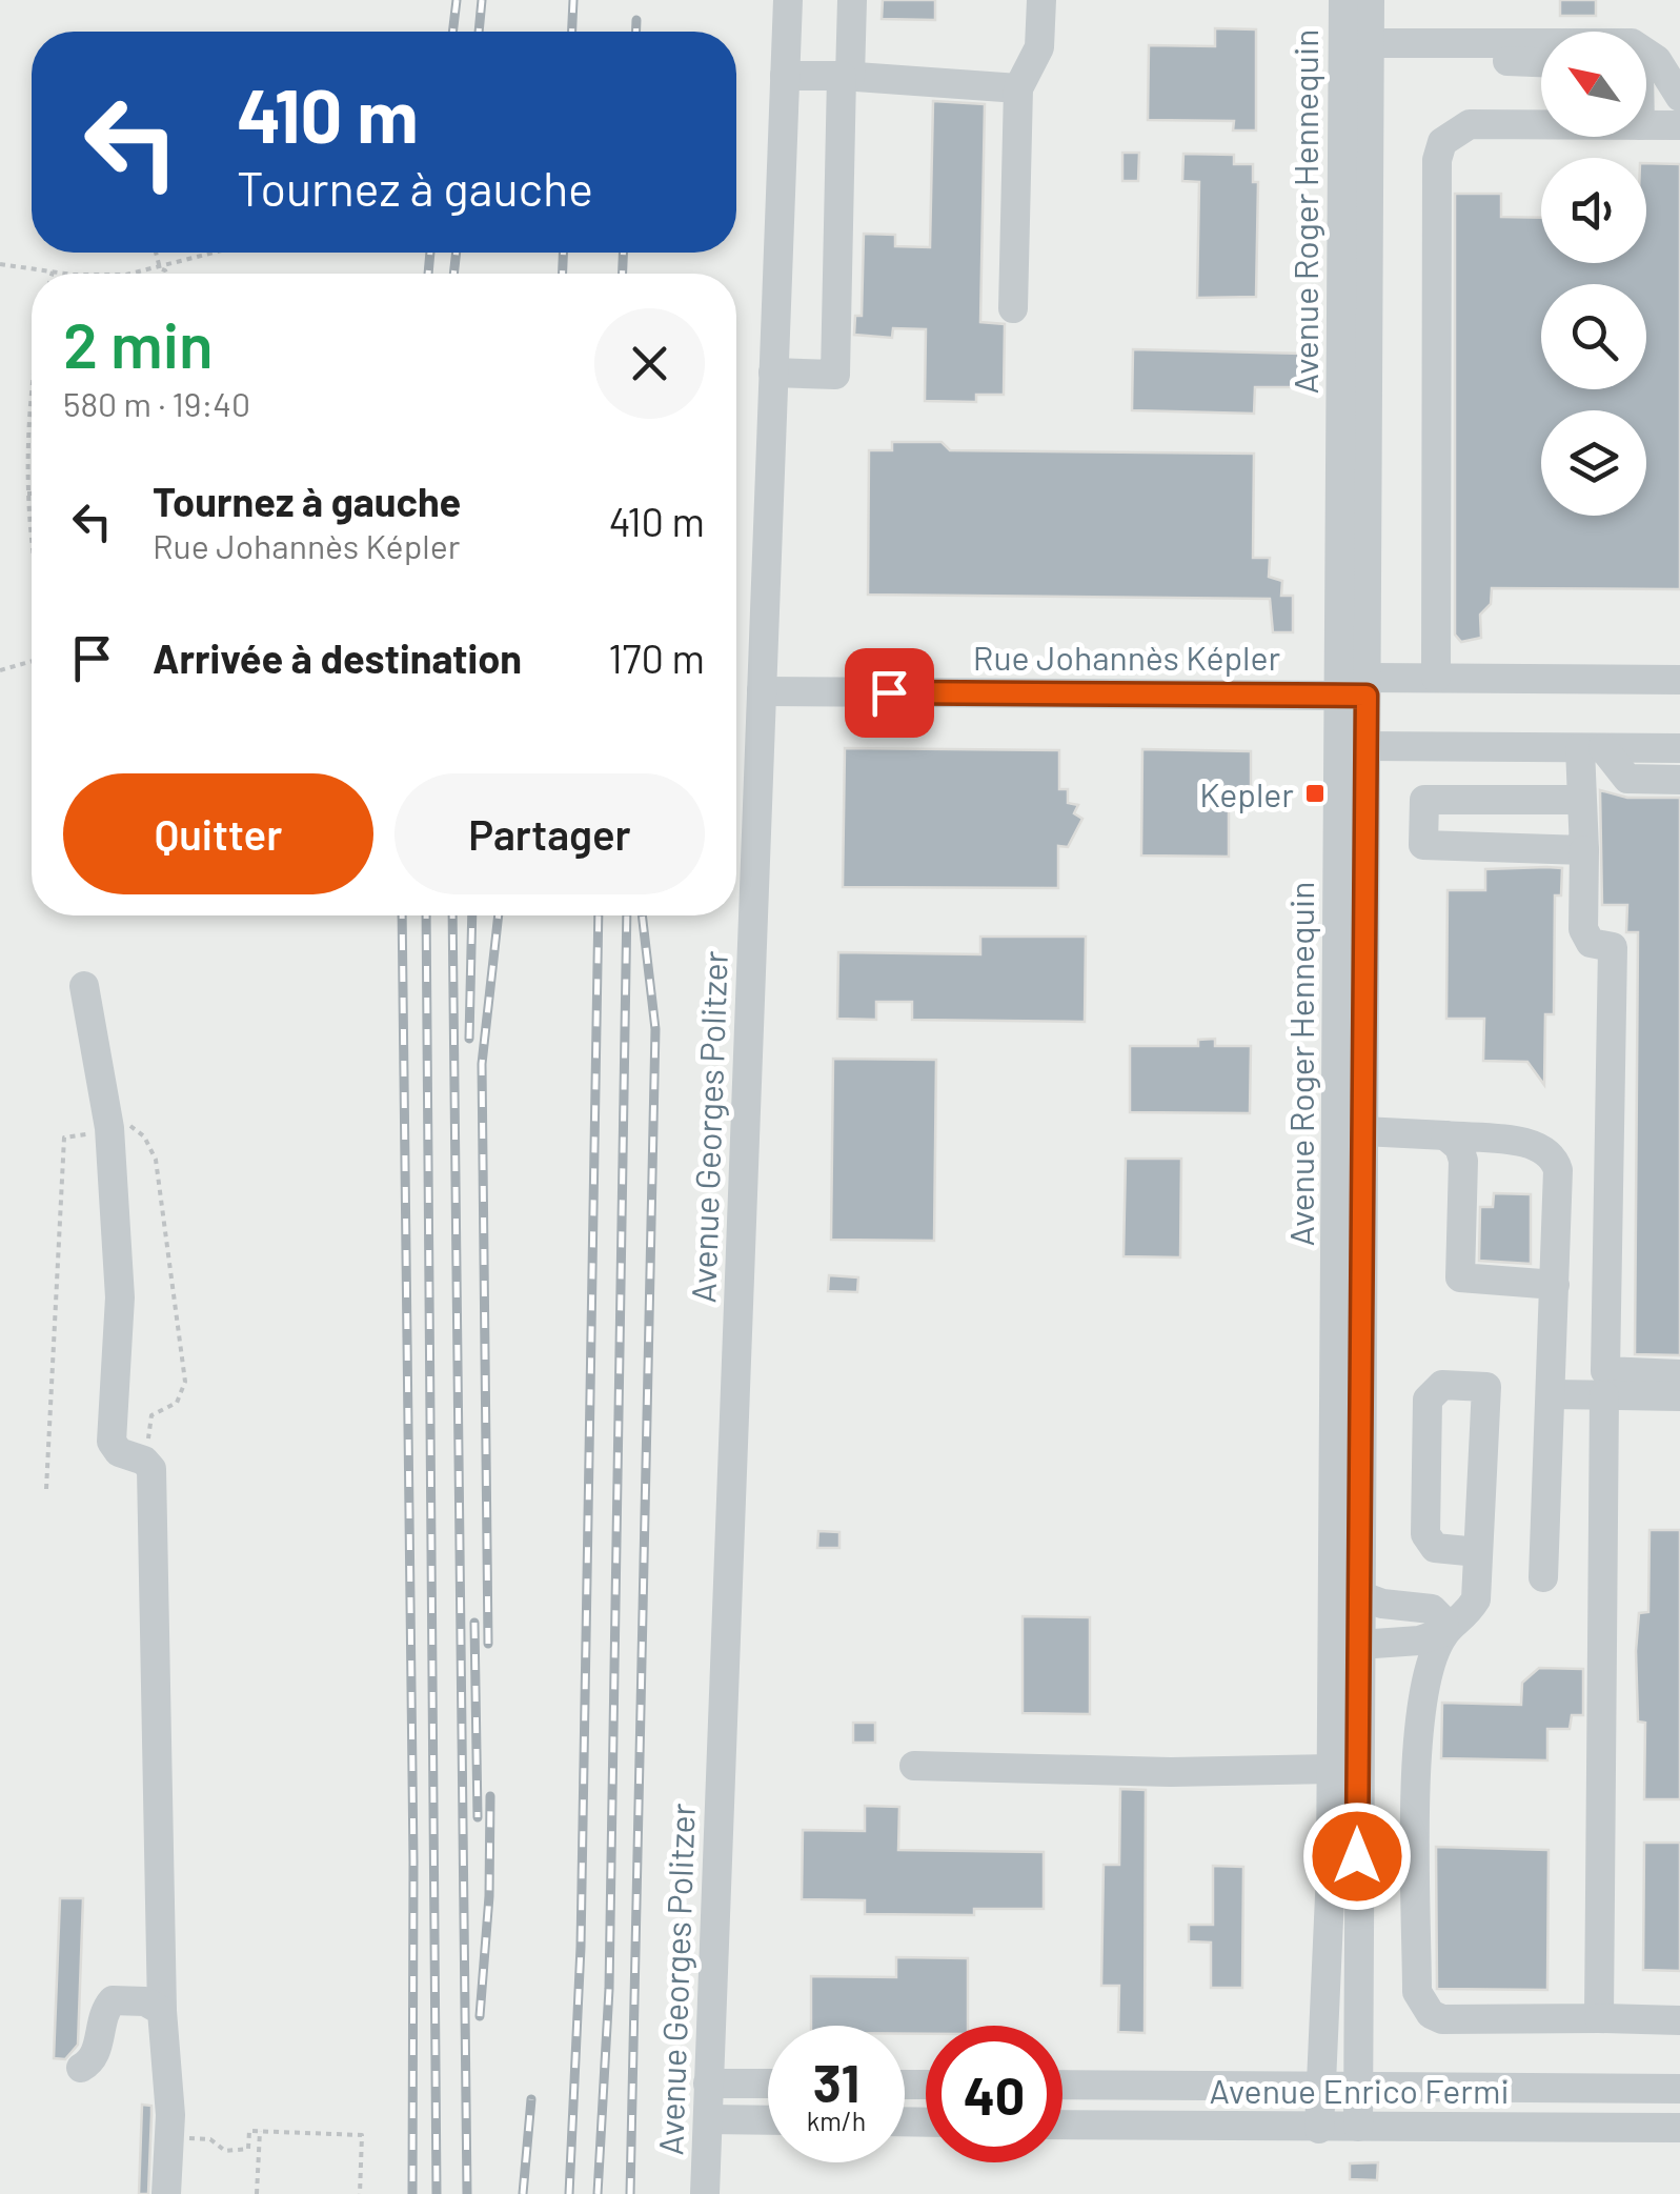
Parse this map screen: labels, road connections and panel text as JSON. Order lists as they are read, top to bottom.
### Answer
{
  "streets": {
    "street": [
      "Avenue Roger Hennequin",
      "Rue Johannès Képler",
      "Avenue Georges Politzer",
      "Avenue Enrico Fermi"
    ]
  },
  "crossings": [
    ["Avenue Roger Hennequin", "Rue Johannès Képler"],
    ["Avenue Roger Hennequin", "Avenue Enrico Fermi"],
    ["Rue Johannès Képler", "Avenue Georges Politzer"]
  ],
  "places": {
    "transit": ["Kepler"]
  },
  "north": "top left",
  "page": {
    "turn": ["410 m", "Tournez à gauche"],
    "heading": ["2 min", "580 m · 19:40"],
    "list": [
      {
        "name": "Tournez à gauche",
        "note": "Rue Johannès Képler",
        "value": "410 m"
      },
      {
        "name": "Arrivée à destination",
        "value": "170 m"
      }
    ],
    "buttons": ["Quitter", "Partager"],
    "speed": "31 km/h",
    "limit": "40"
  }
}
